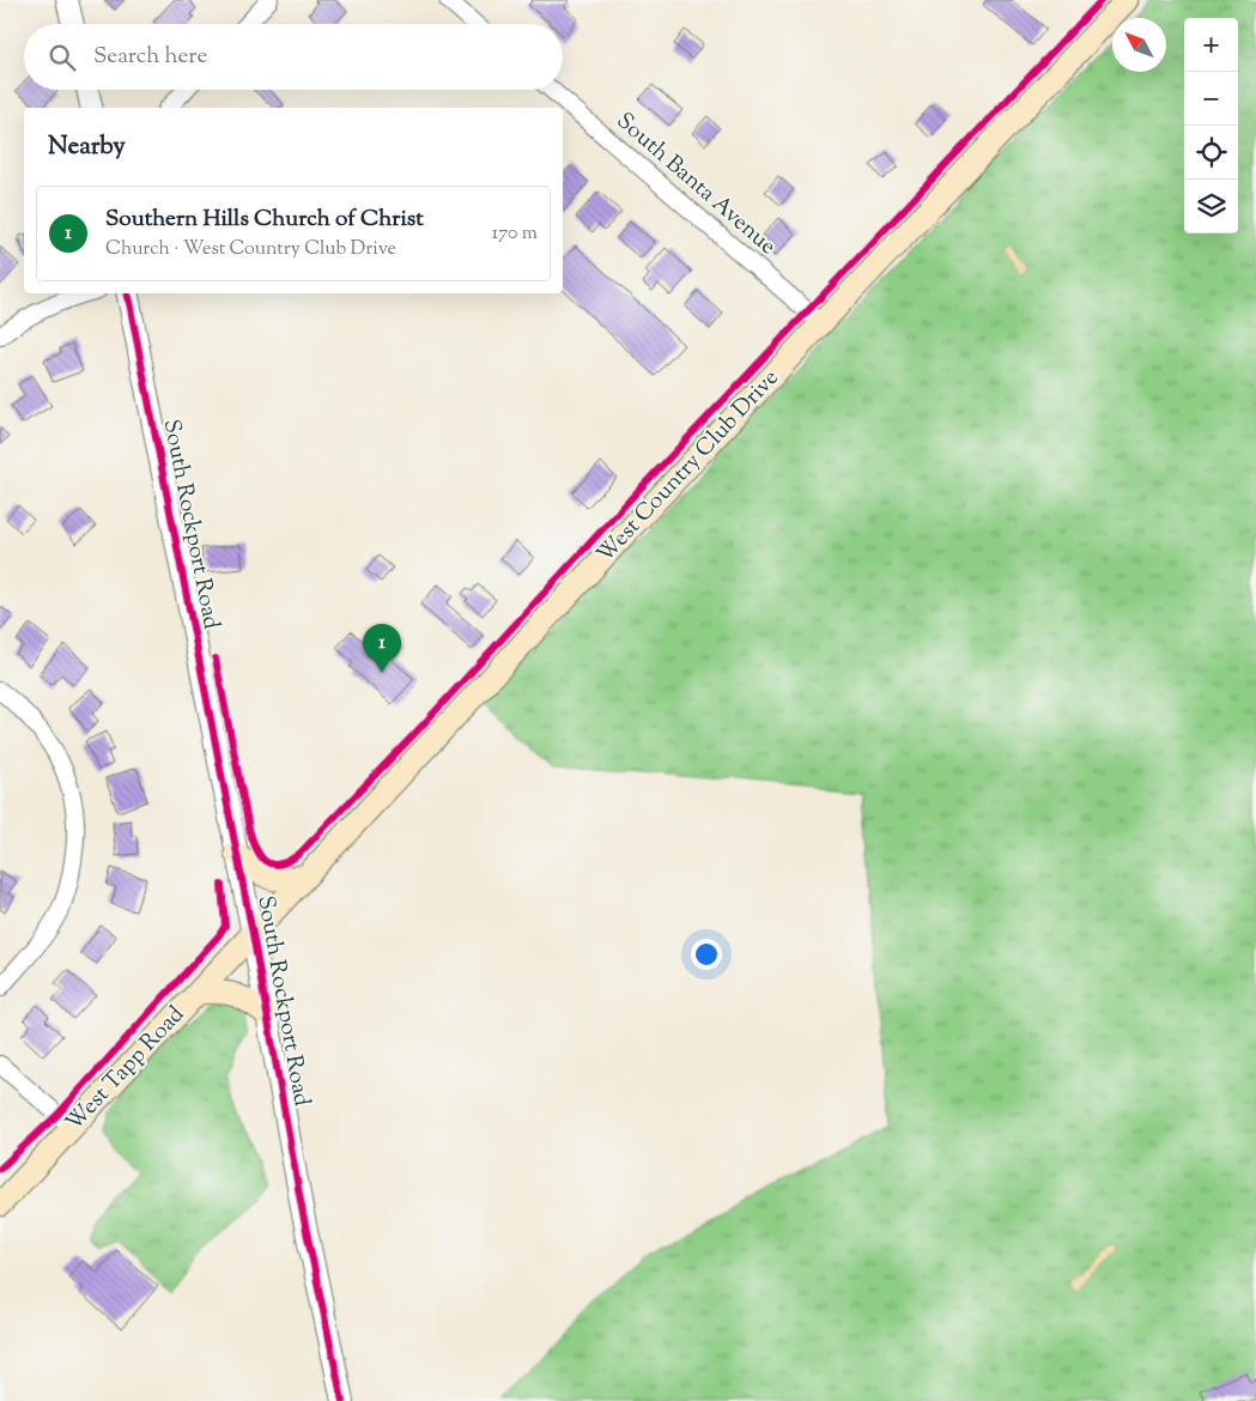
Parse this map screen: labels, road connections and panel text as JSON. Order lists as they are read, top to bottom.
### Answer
{
  "streets": {
    "main road": ["West Country Club Drive", "West Tapp Road"],
    "street": ["South Banta Avenue", "South Rockport Road"]
  },
  "crossings": [
    ["South Banta Avenue", "West Country Club Drive"],
    ["West Country Club Drive", "South Rockport Road"],
    ["West Country Club Drive", "West Tapp Road"],
    ["South Rockport Road", "West Tapp Road"]
  ],
  "north": "top left",
  "page": {
    "map_buttons": ["+", "−"],
    "search": "Search here",
    "heading": "Nearby",
    "list": [
      {
        "mark": "1",
        "name": "Southern Hills Church of Christ",
        "note": "Church · West Country Club Drive",
        "value": "170 m"
      }
    ],
    "pins": "1"
  }
}
